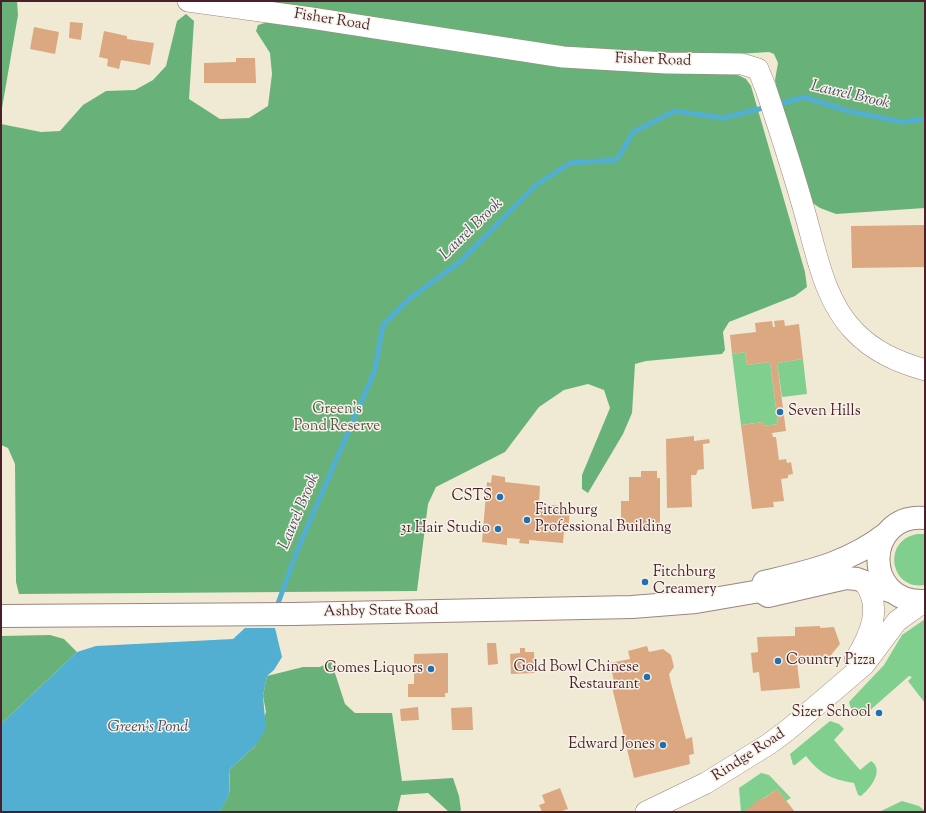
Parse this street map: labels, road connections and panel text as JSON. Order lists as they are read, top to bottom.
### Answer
{
  "streets": {
    "main road": ["Ashby State Road"],
    "street": ["Fisher Road", "Rindge Road"]
  },
  "crossings": [
    ["Ashby State Road", "Rindge Road"]
  ],
  "water": ["Laurel Brook", "Green's Pond"],
  "parks": ["Green's Pond Reserve"],
  "places": [
    "Seven Hills",
    "CSTS",
    "Fitchburg Professional Building",
    "31 Hair Studio",
    "Fitchburg Creamery",
    "Country Pizza",
    "Gomes Liquors",
    "Gold Bowl Chinese Restaurant",
    "Sizer School",
    "Edward Jones"
  ]
}
